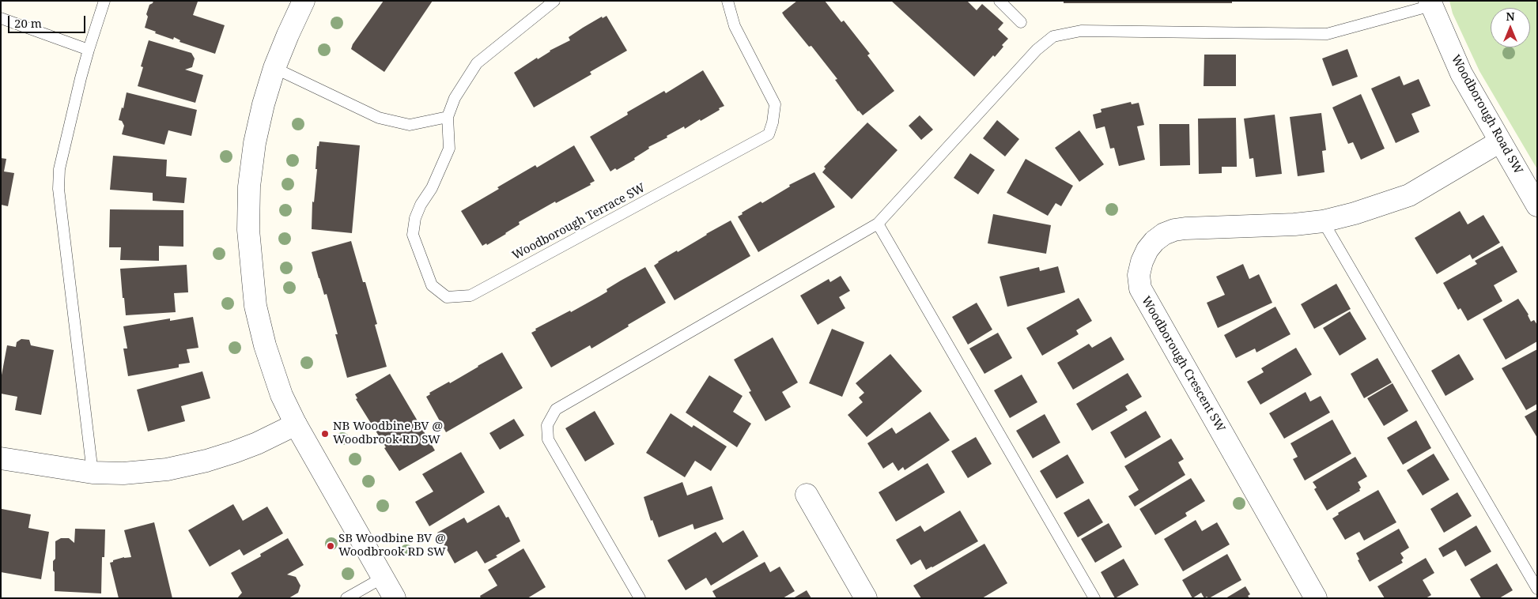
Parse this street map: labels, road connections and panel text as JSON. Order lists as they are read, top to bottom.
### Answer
{
  "streets": {
    "street": ["Woodborough Road SW", "Woodborough Crescent SW"],
    "lane": ["Woodborough Terrace SW"]
  },
  "crossings": [
    ["Woodborough Road SW", "Woodborough Crescent SW"]
  ],
  "places": ["NB Woodbine BV @ Woodbrook RD SW", "SB Woodbine BV @ Woodbrook RD SW"],
  "scale_bar": "20 m",
  "north": "top"
}
